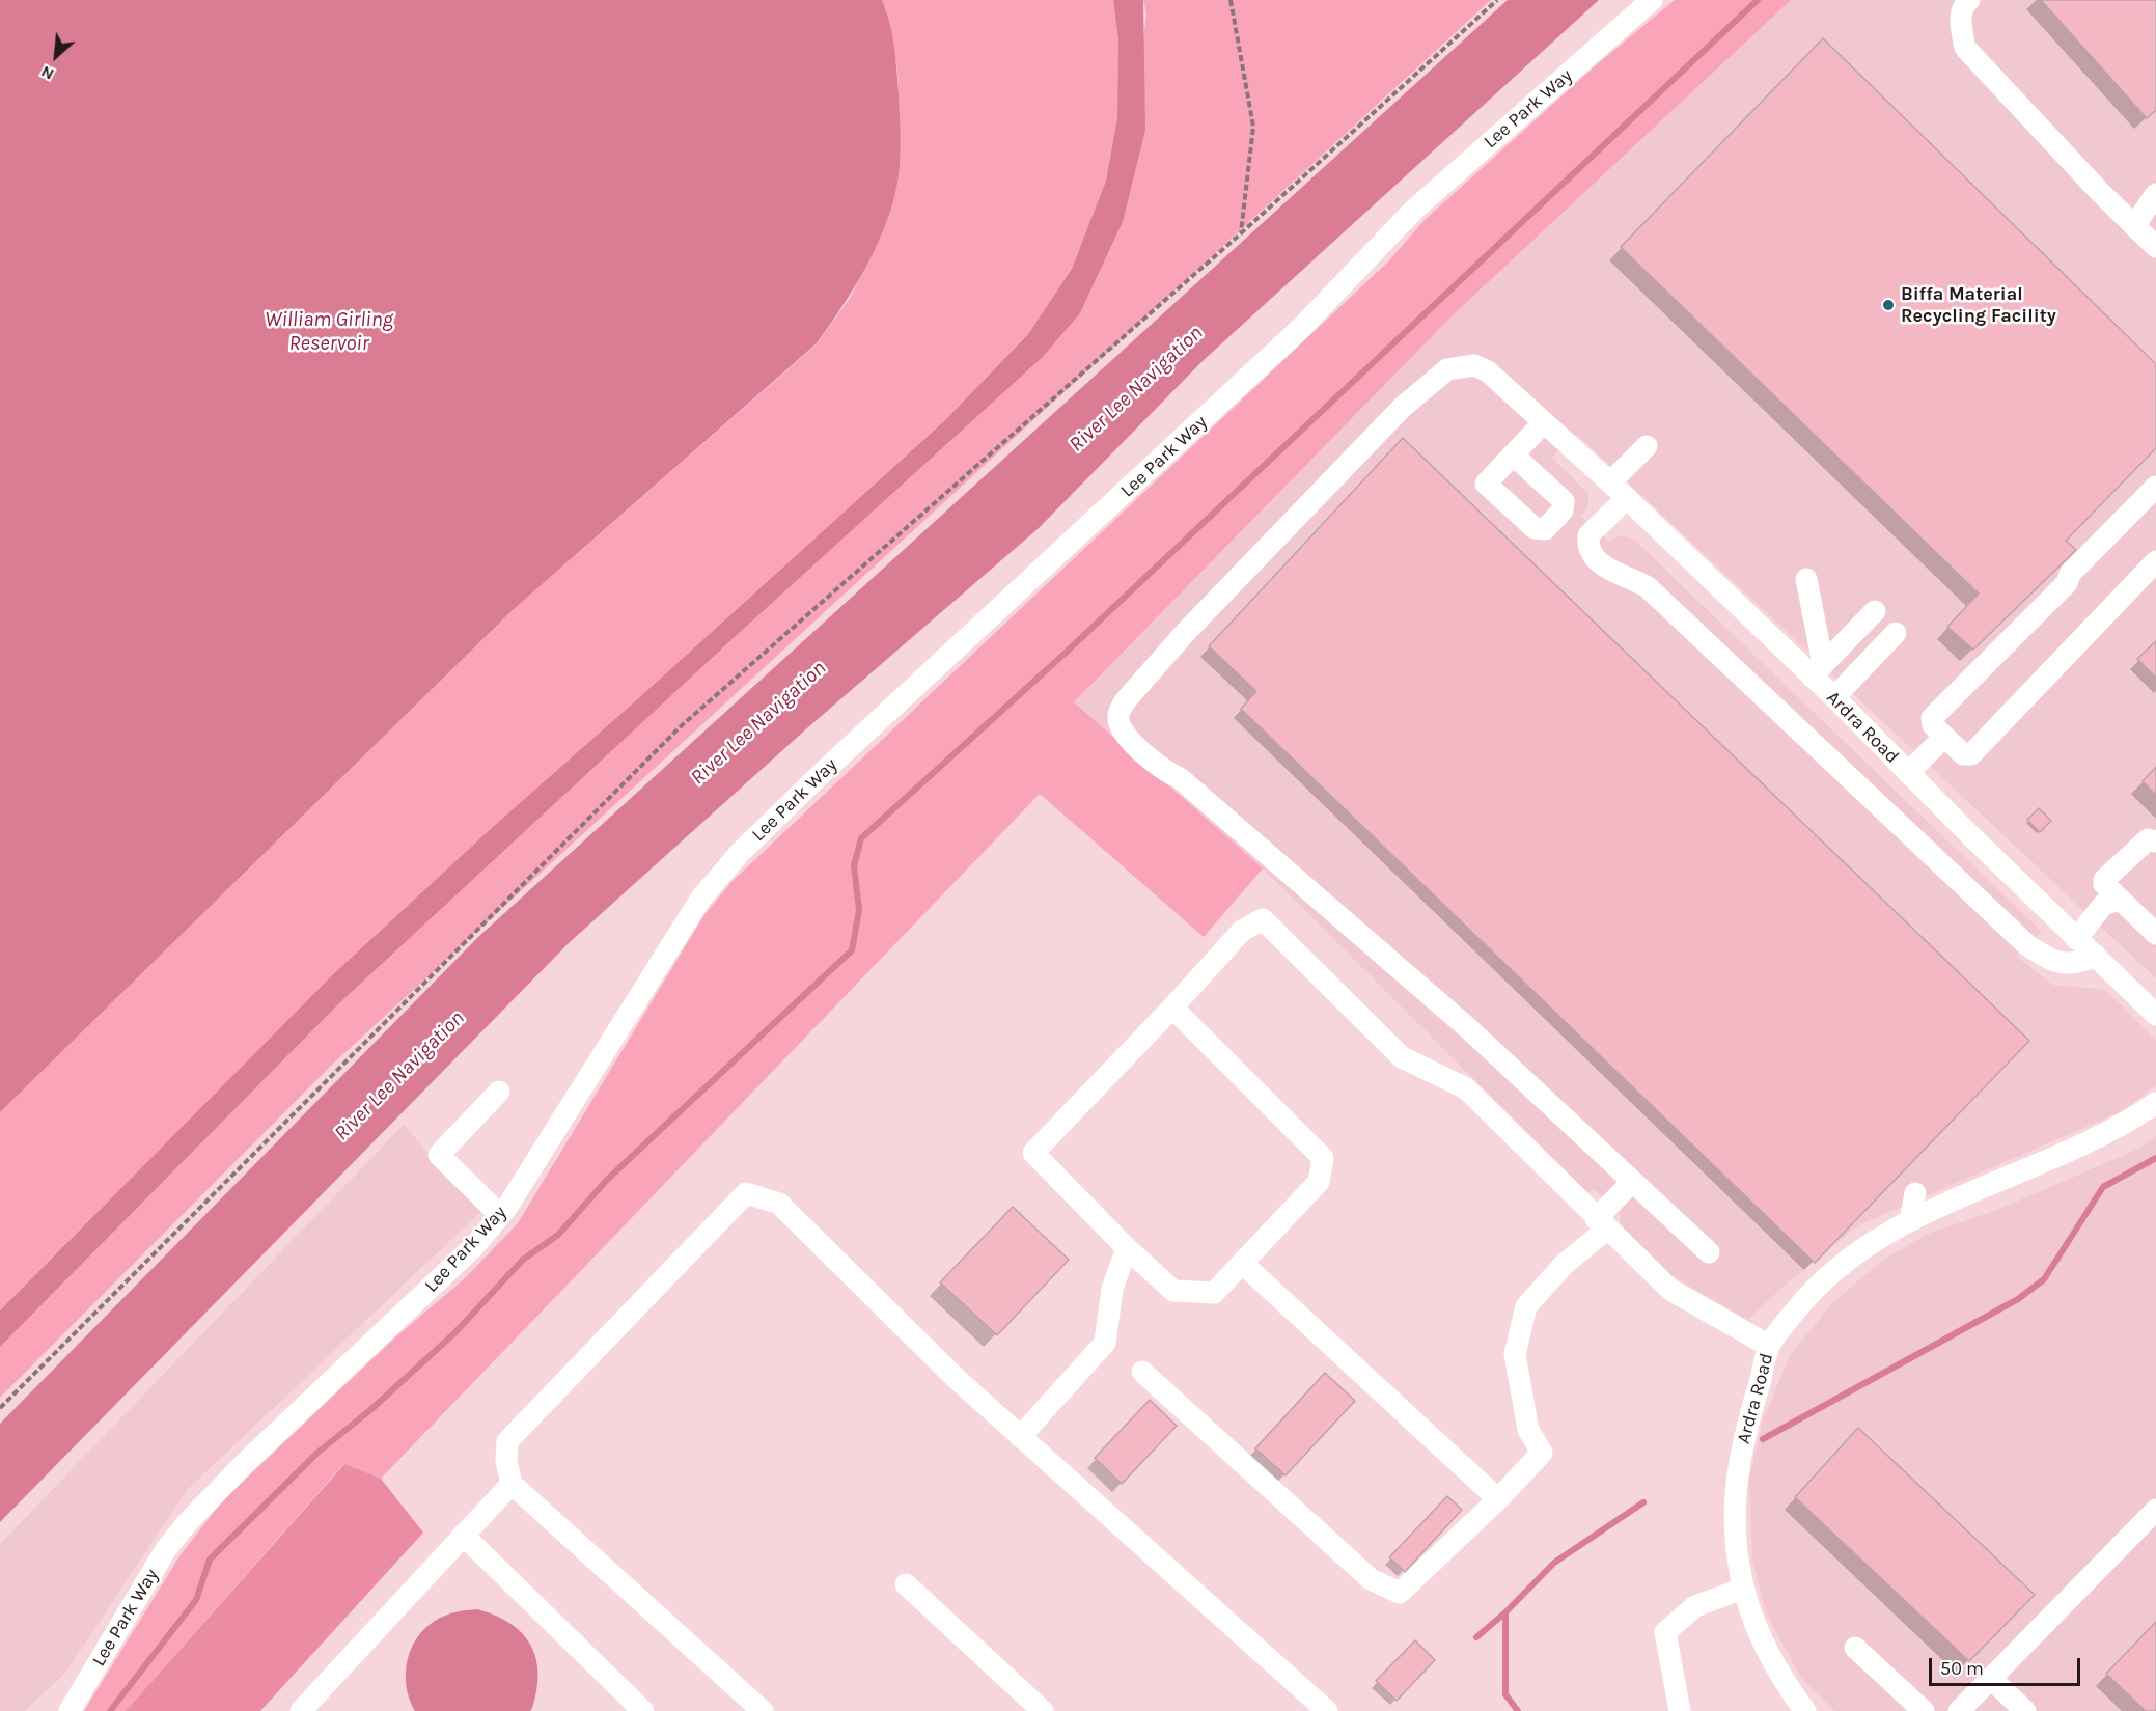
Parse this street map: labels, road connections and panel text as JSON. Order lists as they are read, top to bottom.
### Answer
{
  "streets": {
    "street": ["Lee Park Way", "Ardra Road"]
  },
  "water": ["William Girling Reservoir", "River Lee Navigation"],
  "places": ["Biffa Material Recycling Facility"],
  "scale_bar": "50 m",
  "north": "bottom left"
}
